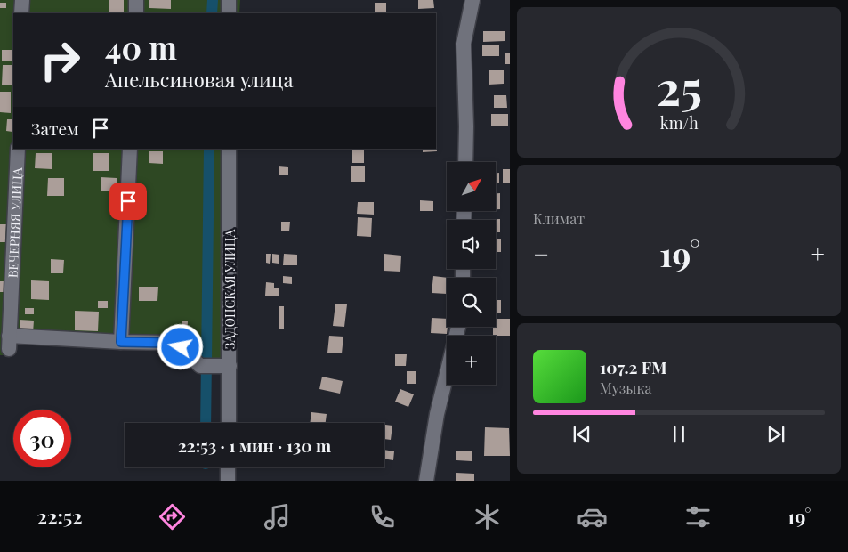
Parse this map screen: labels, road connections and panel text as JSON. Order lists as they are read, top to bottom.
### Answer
{
  "streets": {
    "street": ["ВЕЧЕРНЯЯ УЛИЦА", "ЗАДОНСКАЯ УЛИЦА"]
  },
  "north": "top right",
  "page": {
    "turn": ["40 m", "Апельсиновая улица"],
    "then": "Затем",
    "map_buttons": "+",
    "tile": "Климат",
    "heat": ["−", "19°", "+"],
    "song": ["107.2 FM", "Музыка"],
    "limit": "30",
    "trip": "22:53 · 1 мин · 130 m",
    "tabs": ["22:52", "19°"],
    "gauge": ["25", "km/h"]
  }
}
